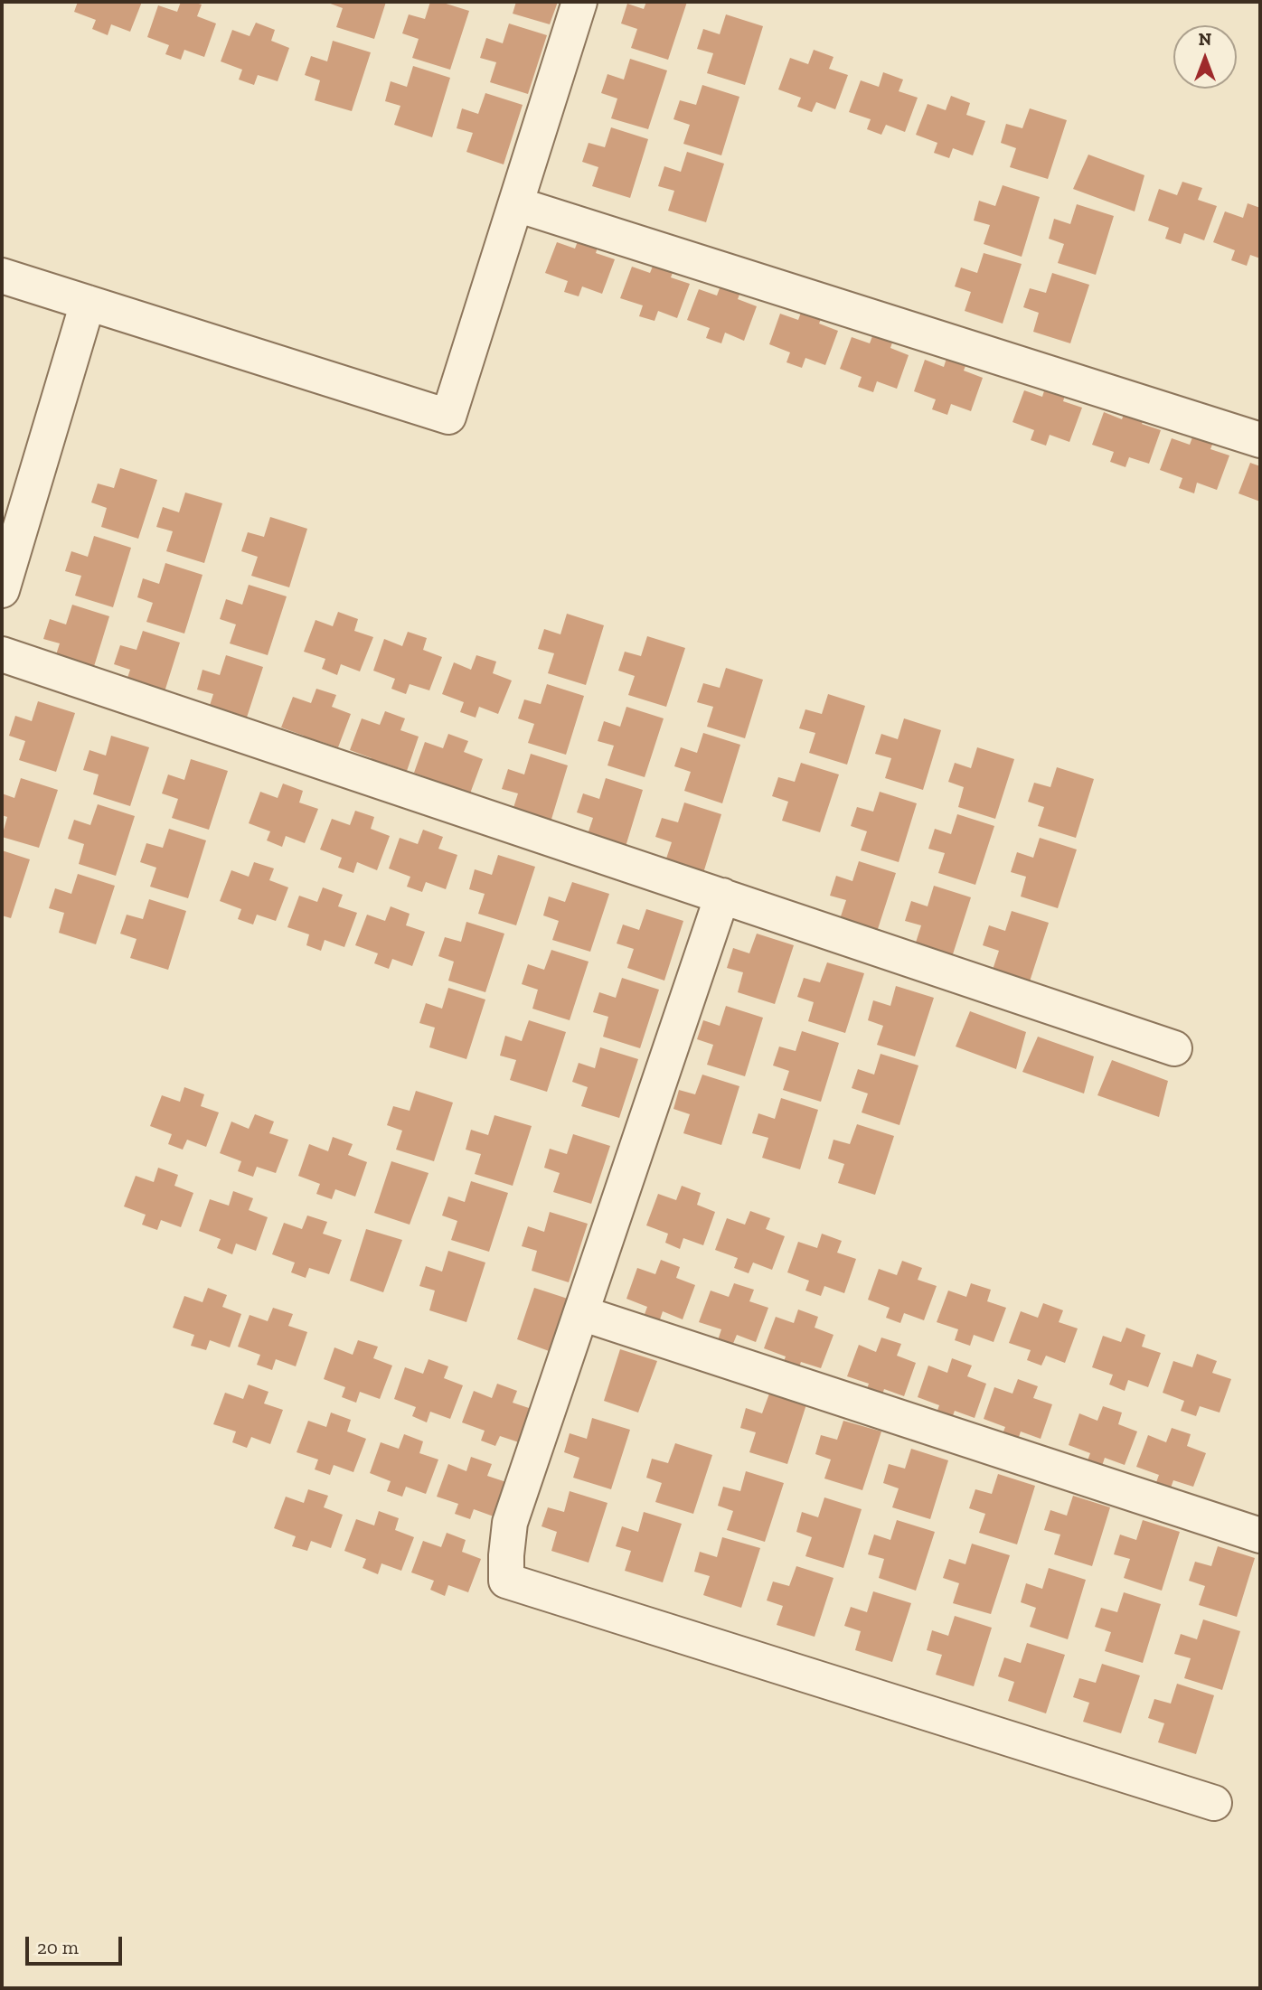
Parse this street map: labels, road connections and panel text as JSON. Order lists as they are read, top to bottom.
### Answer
{
  "scale_bar": "20 m",
  "north": "top"
}
